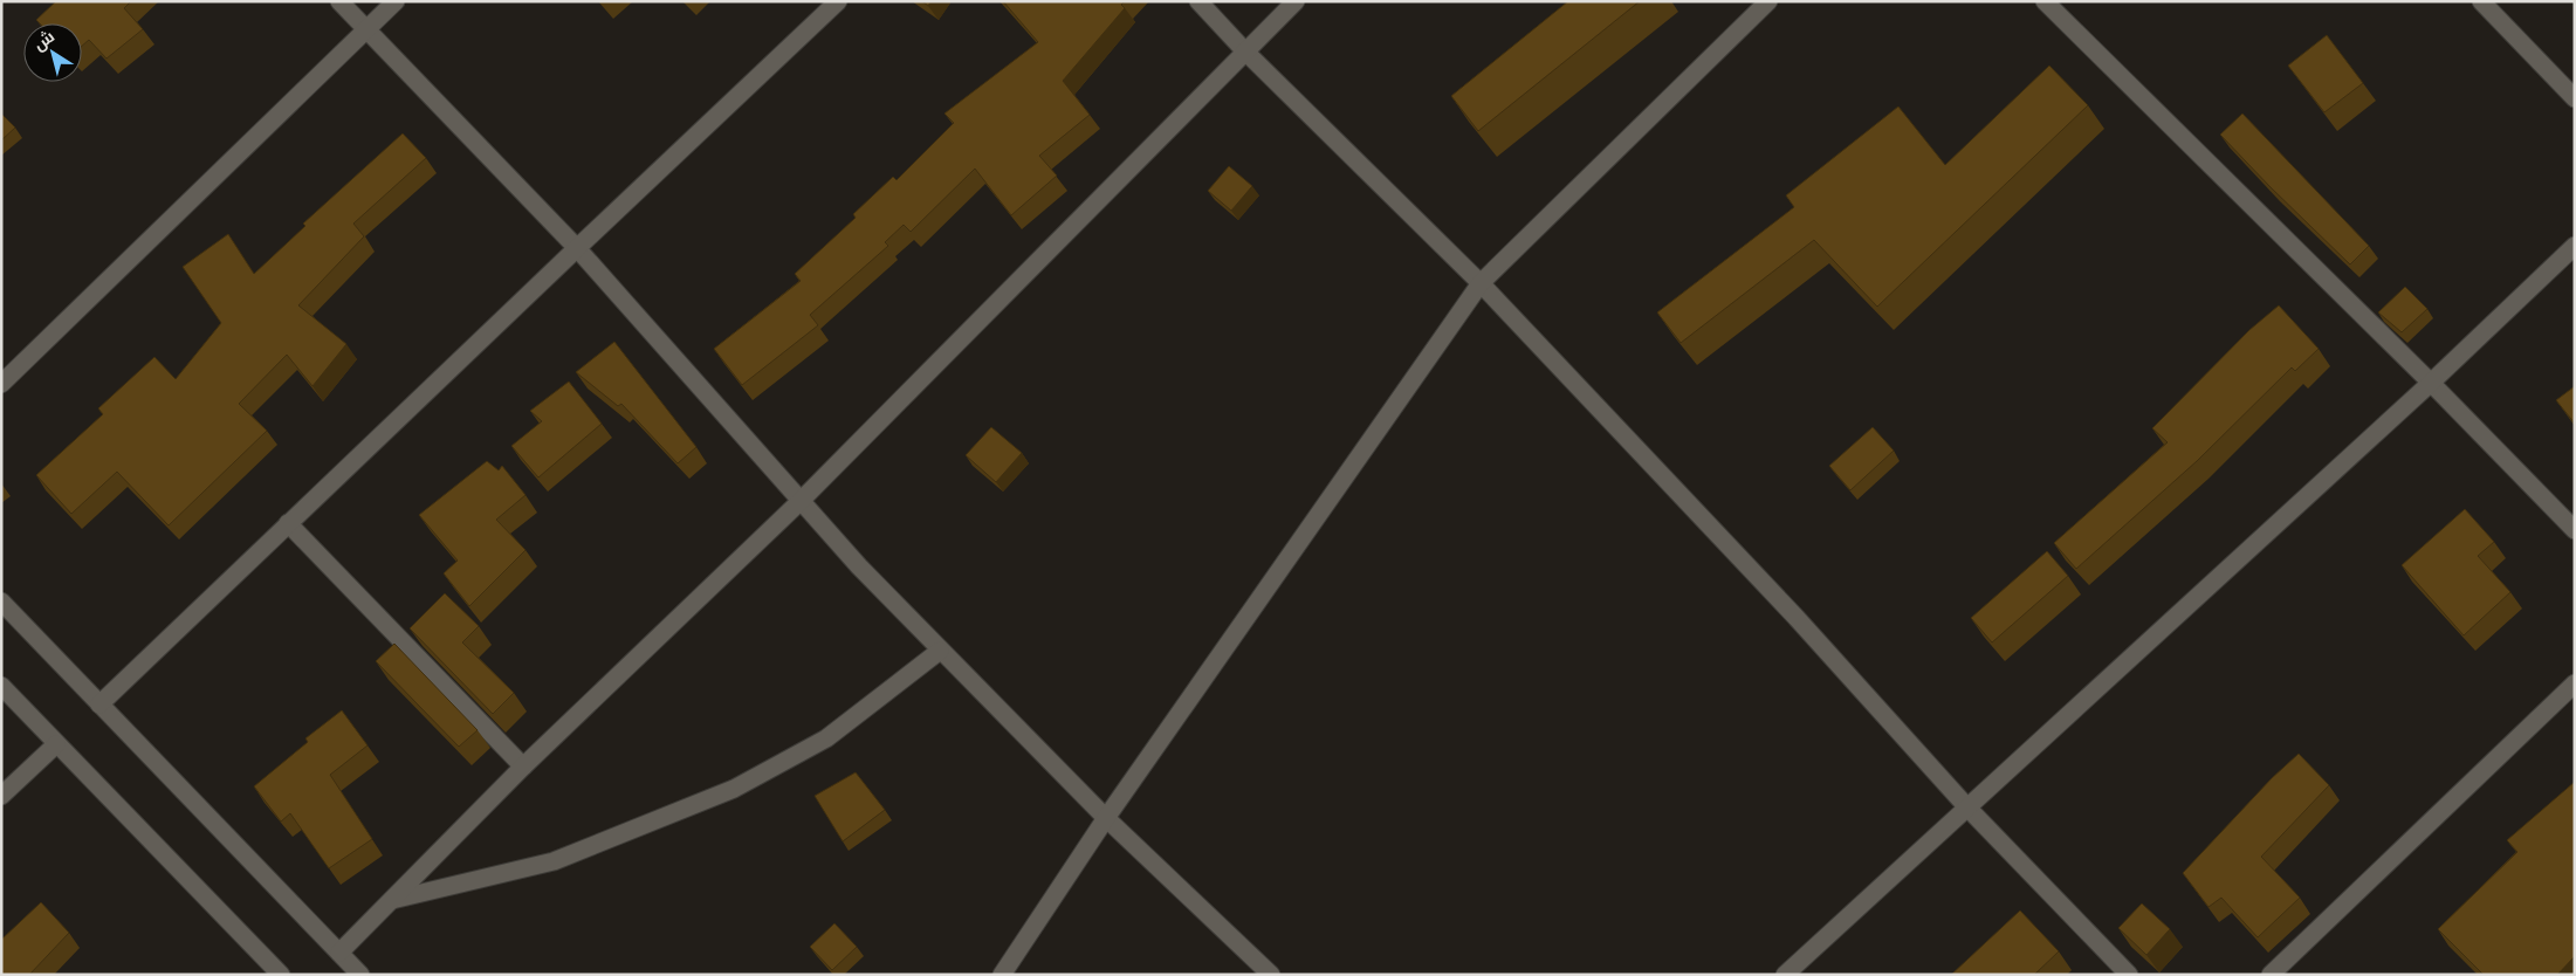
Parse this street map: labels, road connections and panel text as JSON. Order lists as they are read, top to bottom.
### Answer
{
  "north": "top left"
}
